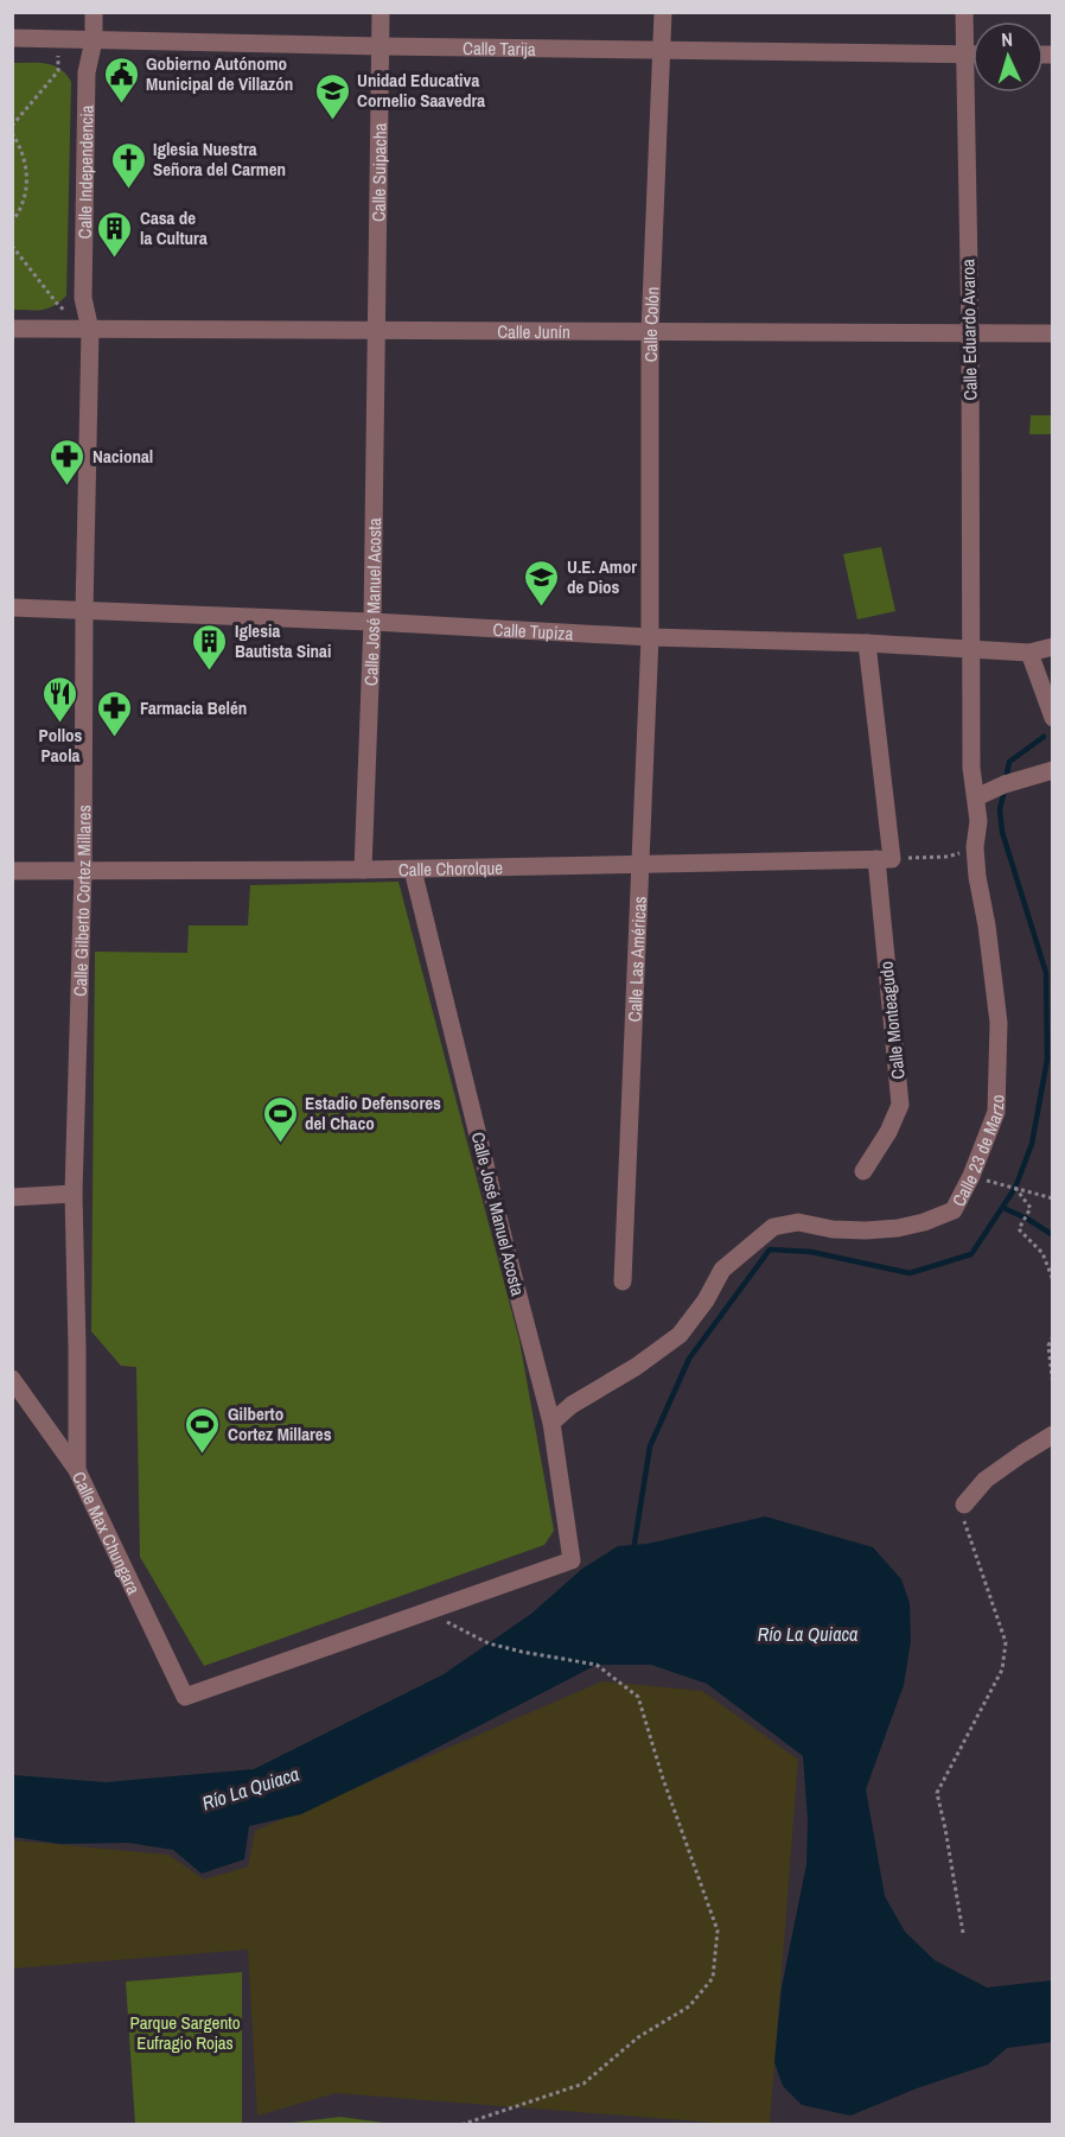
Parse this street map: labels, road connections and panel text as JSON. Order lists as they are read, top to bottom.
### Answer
{
  "streets": {
    "street": [
      "Calle Tarija",
      "Calle Independencia",
      "Calle Suipacha",
      "Calle Colón",
      "Calle Eduardo Avaroa",
      "Calle Junín",
      "Calle José Manuel Acosta",
      "Calle Tupiza",
      "Calle Chorolque",
      "Calle Gilberto Cortez Millares",
      "Calle Las Américas",
      "Calle Monteagudo",
      "Calle 23 de Marzo",
      "Calle Max Chungara"
    ]
  },
  "crossings": [
    ["Calle Tarija", "Calle Independencia"],
    ["Calle Tarija", "Calle Suipacha"],
    ["Calle Tarija", "Calle Colón"],
    ["Calle Tarija", "Calle Eduardo Avaroa"],
    ["Calle Independencia", "Calle Junín"],
    ["Calle Independencia", "Calle Gilberto Cortez Millares"],
    ["Calle Suipacha", "Calle Junín"],
    ["Calle Suipacha", "Calle José Manuel Acosta"],
    ["Calle Colón", "Calle Junín"],
    ["Calle Colón", "Calle Tupiza"],
    ["Calle Colón", "Calle Las Américas"],
    ["Calle Eduardo Avaroa", "Calle Junín"],
    ["Calle Eduardo Avaroa", "Calle Tupiza"],
    ["Calle Eduardo Avaroa", "Calle 23 de Marzo"],
    ["Calle Junín", "Calle José Manuel Acosta"],
    ["Calle Junín", "Calle Gilberto Cortez Millares"],
    ["Calle José Manuel Acosta", "Calle Tupiza"],
    ["Calle José Manuel Acosta", "Calle Chorolque"],
    ["Calle José Manuel Acosta", "Calle 23 de Marzo"],
    ["Calle José Manuel Acosta", "Calle Max Chungara"],
    ["Calle Tupiza", "Calle Gilberto Cortez Millares"],
    ["Calle Tupiza", "Calle Las Américas"],
    ["Calle Tupiza", "Calle Monteagudo"],
    ["Calle Tupiza", "Calle 23 de Marzo"],
    ["Calle Chorolque", "Calle Gilberto Cortez Millares"],
    ["Calle Chorolque", "Calle Las Américas"],
    ["Calle Chorolque", "Calle Monteagudo"],
    ["Calle Gilberto Cortez Millares", "Calle Max Chungara"]
  ],
  "water": ["Río La Quiaca"],
  "parks": ["Parque Sargento Eufragio Rojas"],
  "places": {
    "public building": ["Gobierno Autónomo Municipal de Villazón"],
    "school or university": ["Unidad Educativa Cornelio Saavedra", "U.E. Amor de Dios"],
    "church": ["Iglesia Nuestra Señora del Carmen"],
    "building": ["Casa de la Cultura", "Iglesia Bautista Sinai"],
    "pharmacy": ["Nacional", "Farmacia Belén"],
    "restaurant": ["Pollos Paola"],
    "sports": ["Estadio Defensores del Chaco", "Gilberto Cortez Millares"]
  },
  "north": "top"
}
